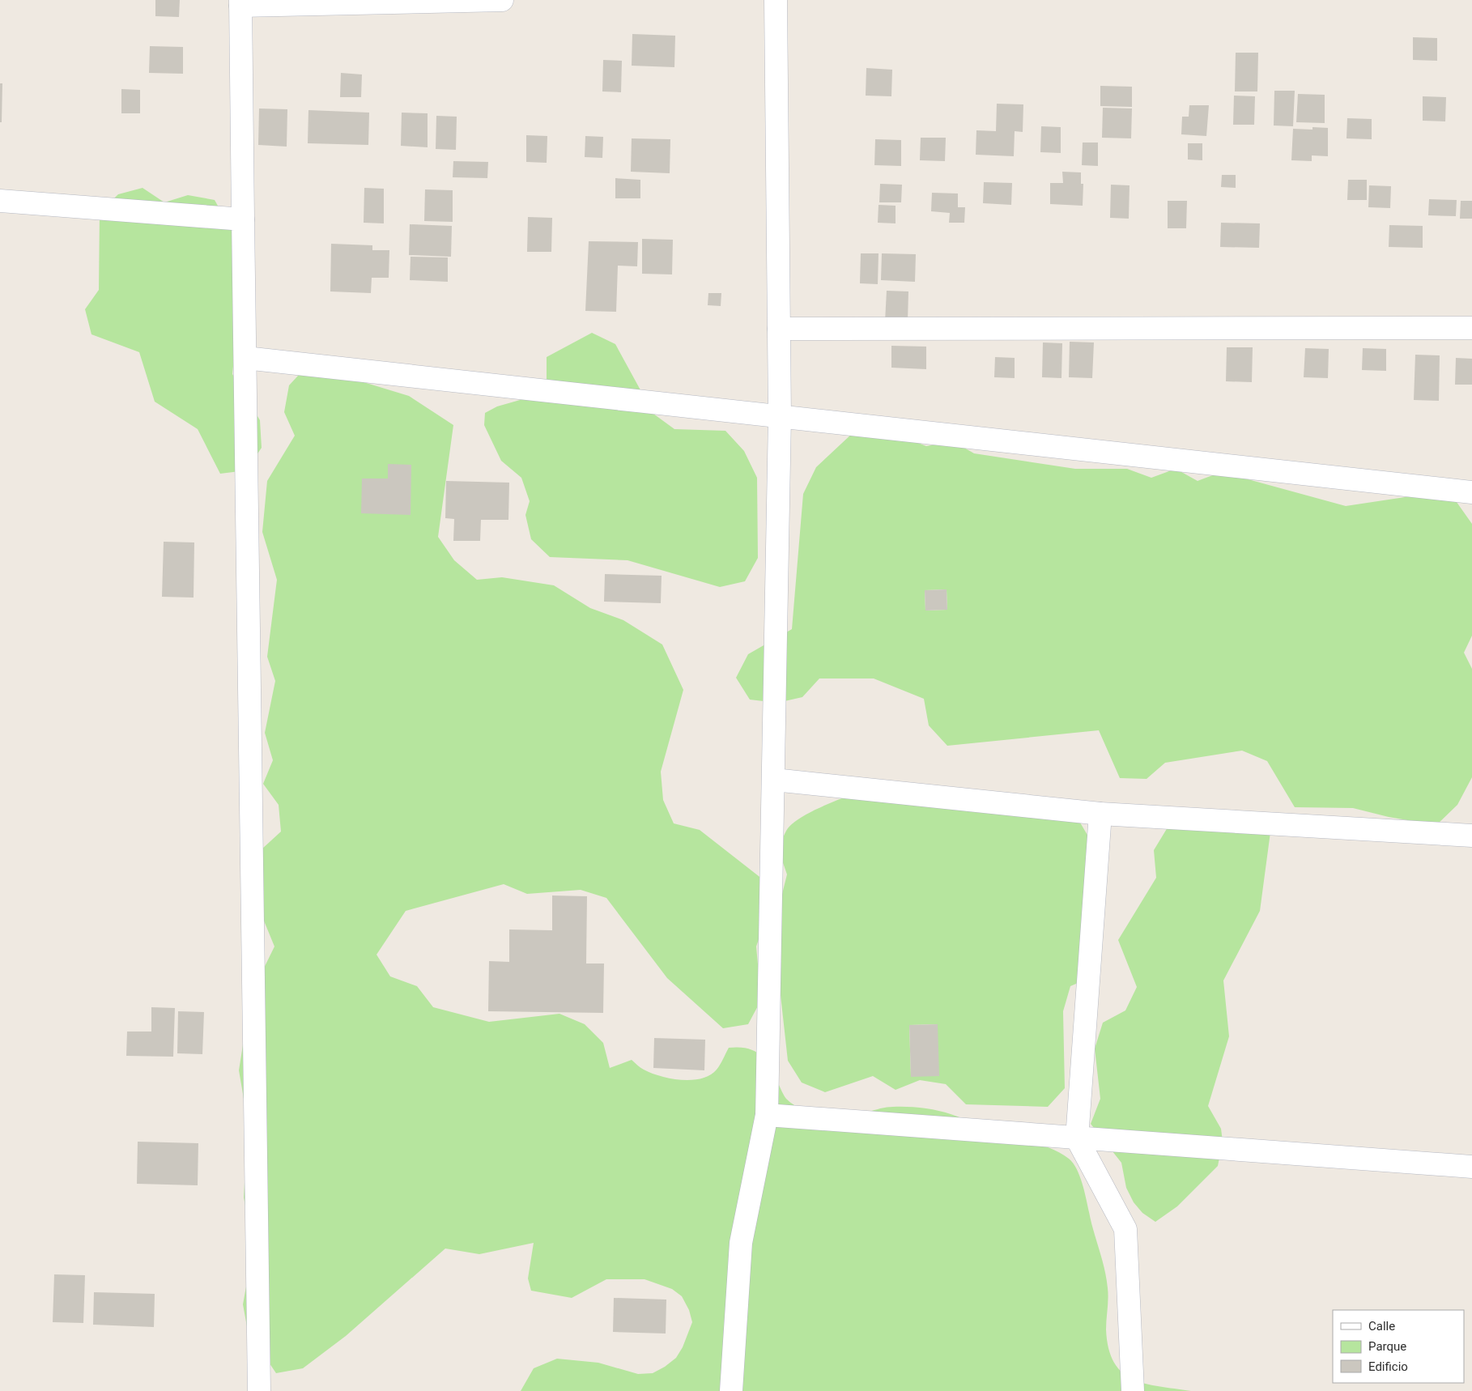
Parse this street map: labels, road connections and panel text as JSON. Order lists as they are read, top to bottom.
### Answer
{
  "legend": ["Calle", "Parque", "Edificio"]
}
